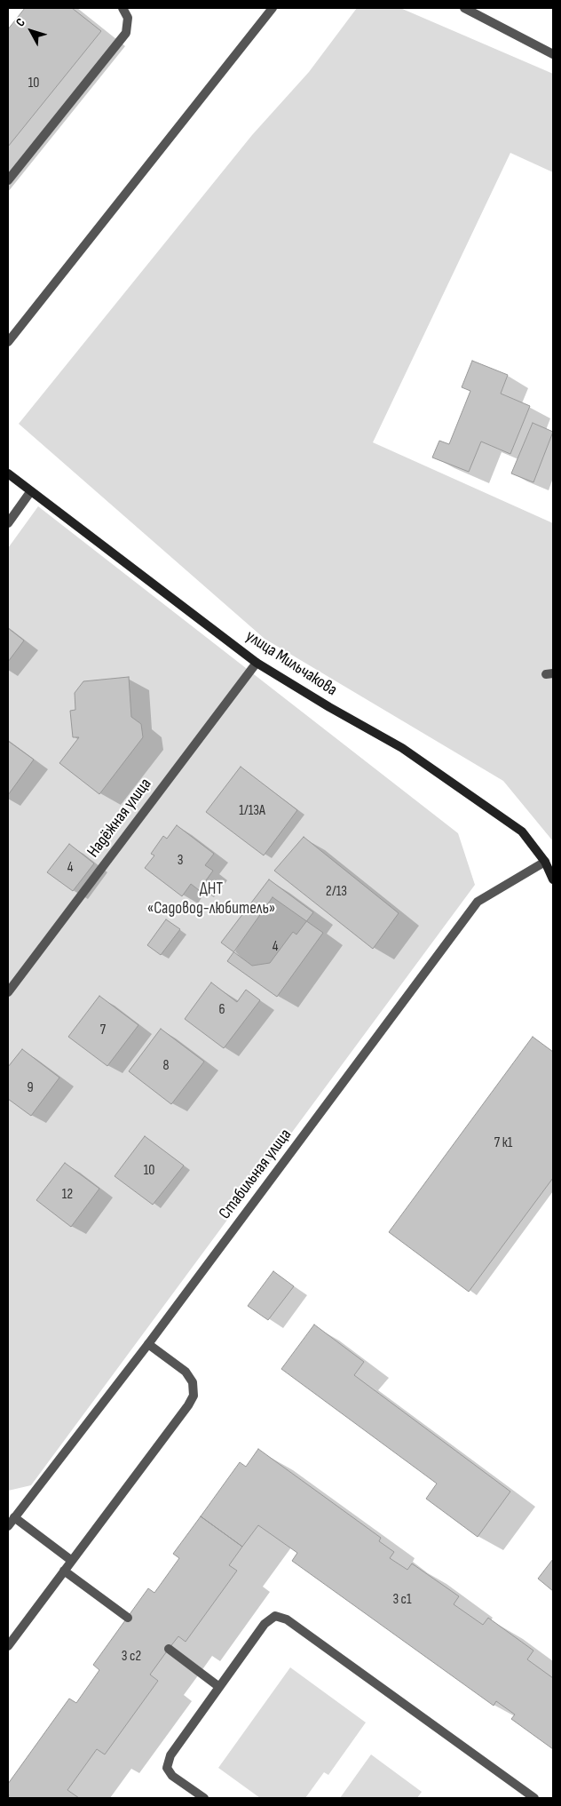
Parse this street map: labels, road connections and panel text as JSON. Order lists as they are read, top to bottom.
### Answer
{
  "streets": {
    "street": ["улица Мильчакова", "Надёжная улица", "Стабильная улица"]
  },
  "crossings": [
    ["улица Мильчакова", "Надёжная улица"],
    ["улица Мильчакова", "Стабильная улица"]
  ],
  "parks": ["ДНТ «Садовод-любитель»"],
  "house_numbers": [
    "10",
    "1/13А",
    "3",
    "4",
    "2/13",
    "4",
    "6",
    "7",
    "8",
    "9",
    "7 к1",
    "10",
    "12",
    "3 с1",
    "3 с2"
  ],
  "north": "top left"
}
